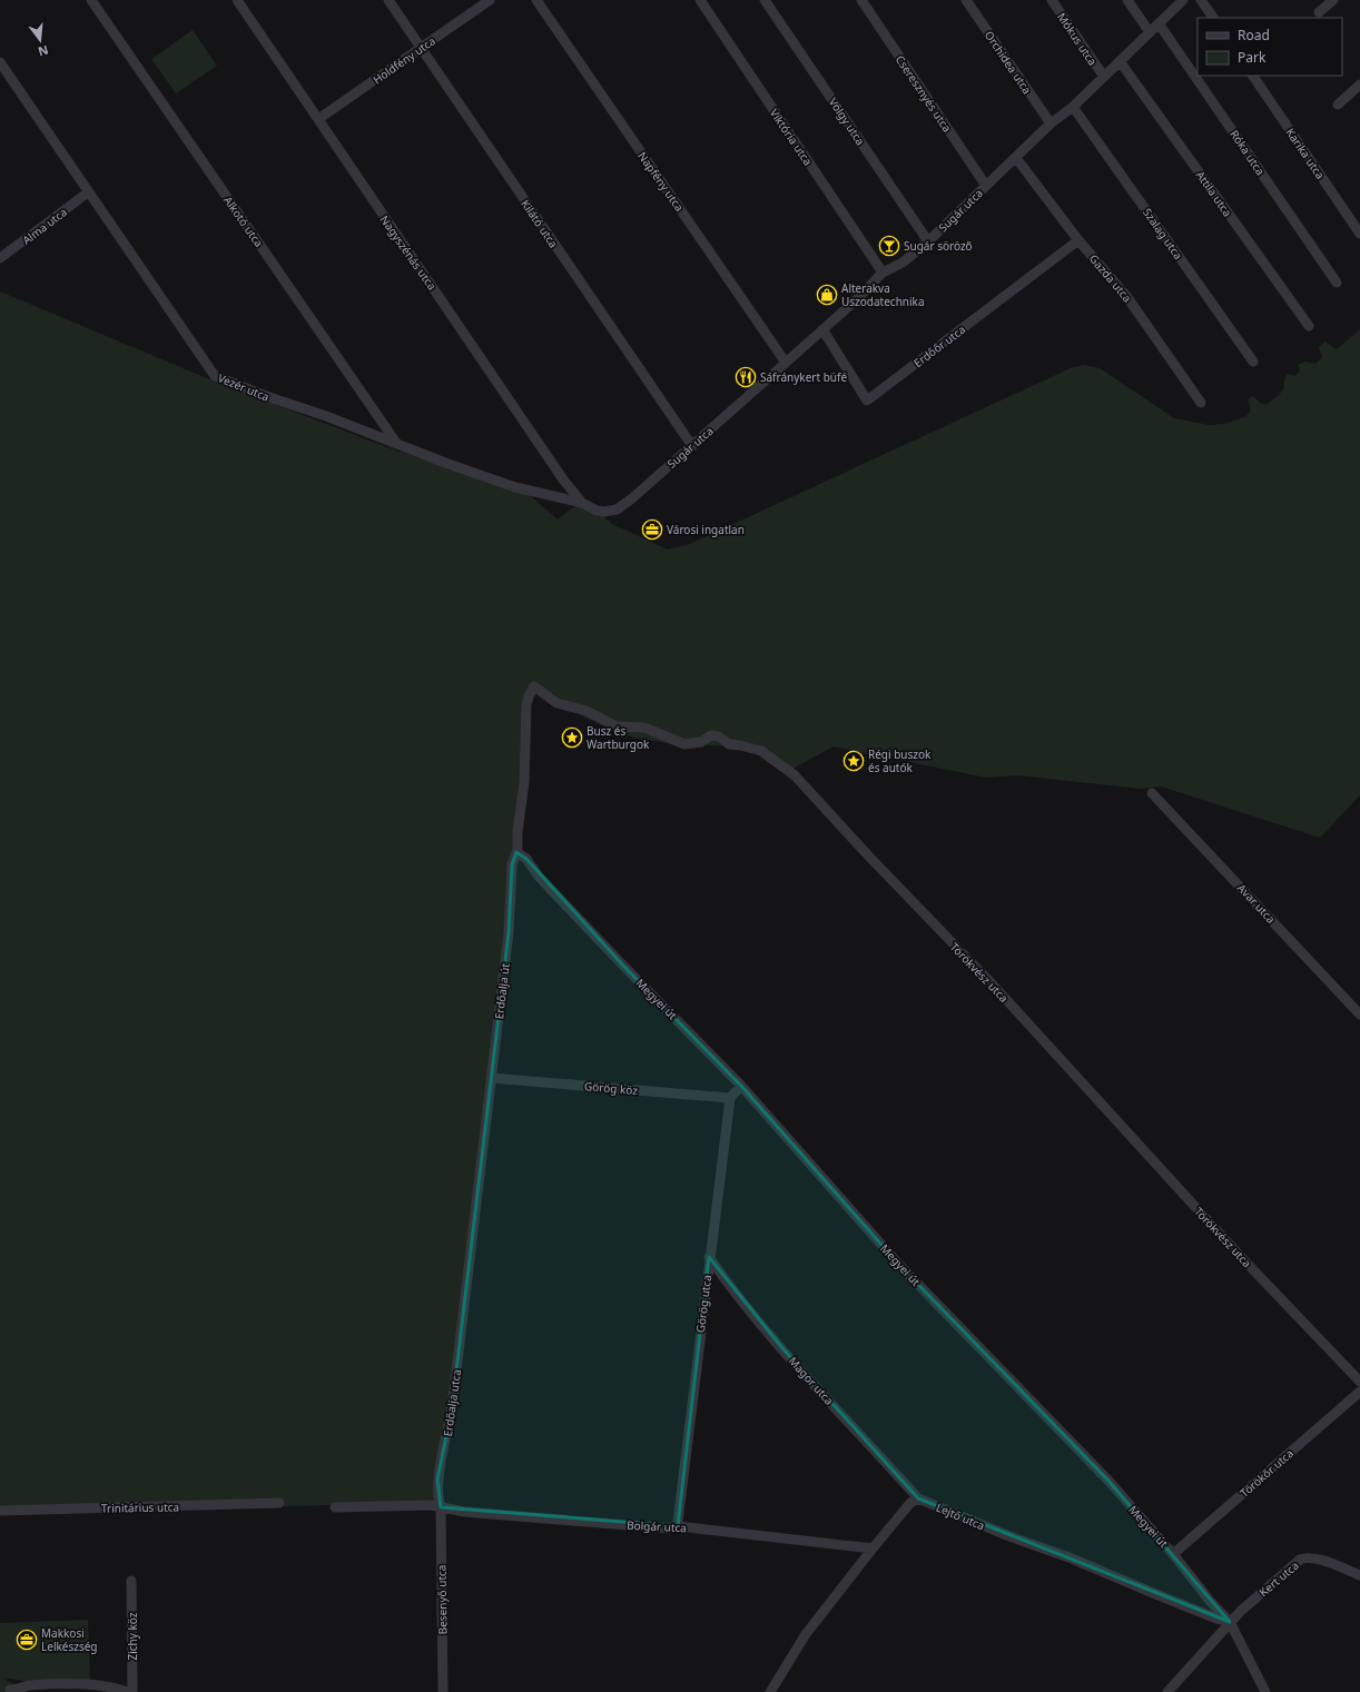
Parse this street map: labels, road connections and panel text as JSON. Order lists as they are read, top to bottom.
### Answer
{
  "streets": {
    "street": [
      "Mókus utca",
      "Holdfény utca",
      "Orchidea utca",
      "Cseresznyés utca",
      "Völgy utca",
      "Viktória utca",
      "Róka utca",
      "Karika utca",
      "Napfény utca",
      "Attila utca",
      "Sugár utca",
      "Alkotó utca",
      "Kilátó utca",
      "Alma utca",
      "Szalag utca",
      "Nagyszénás utca",
      "Gazda utca",
      "Erdőőr utca",
      "Vezér utca",
      "Avar utca",
      "Törökvész utca",
      "Erdőalja út",
      "Megyei út",
      "Görög köz",
      "Görög utca",
      "Magor utca",
      "Erdőalja utca",
      "Törökőr utca",
      "Trinitárius utca",
      "Lejtő utca",
      "Bolgár utca",
      "Kert utca",
      "Besenyő utca",
      "Zichy köz"
    ]
  },
  "crossings": [
    ["Mókus utca", "Sugár utca"],
    ["Holdfény utca", "Kilátó utca"],
    ["Holdfény utca", "Nagyszénás utca"],
    ["Orchidea utca", "Sugár utca"],
    ["Cseresznyés utca", "Sugár utca"],
    ["Völgy utca", "Sugár utca"],
    ["Viktória utca", "Sugár utca"],
    ["Róka utca", "Sugár utca"],
    ["Napfény utca", "Sugár utca"],
    ["Attila utca", "Sugár utca"],
    ["Sugár utca", "Kilátó utca"],
    ["Sugár utca", "Szalag utca"],
    ["Sugár utca", "Nagyszénás utca"],
    ["Sugár utca", "Gazda utca"],
    ["Sugár utca", "Erdőőr utca"],
    ["Sugár utca", "Vezér utca"],
    ["Alkotó utca", "Vezér utca"],
    ["Alma utca", "Vezér utca"],
    ["Nagyszénás utca", "Vezér utca"],
    ["Gazda utca", "Erdőőr utca"],
    ["Törökvész utca", "Erdőalja út"],
    ["Erdőalja út", "Megyei út"],
    ["Erdőalja út", "Görög köz"],
    ["Erdőalja út", "Erdőalja utca"],
    ["Megyei út", "Törökőr utca"],
    ["Megyei út", "Lejtő utca"],
    ["Megyei út", "Kert utca"],
    ["Görög köz", "Görög utca"],
    ["Görög utca", "Magor utca"],
    ["Görög utca", "Bolgár utca"],
    ["Magor utca", "Lejtő utca"],
    ["Erdőalja utca", "Bolgár utca"],
    ["Erdőalja utca", "Besenyő utca"],
    ["Lejtő utca", "Kert utca"],
    ["Bolgár utca", "Besenyő utca"]
  ],
  "places": {
    "bar": ["Sugár söröző"],
    "shop": ["Alterakva Uszodatechnika"],
    "restaurant": ["Sáfránykert büfé"],
    "office": ["Városi ingatlan", "Makkosi Lelkészség"],
    "place": ["Busz és Wartburgok", "Régi buszok és autók"]
  },
  "legend": ["Road", "Park"],
  "north": "bottom"
}
